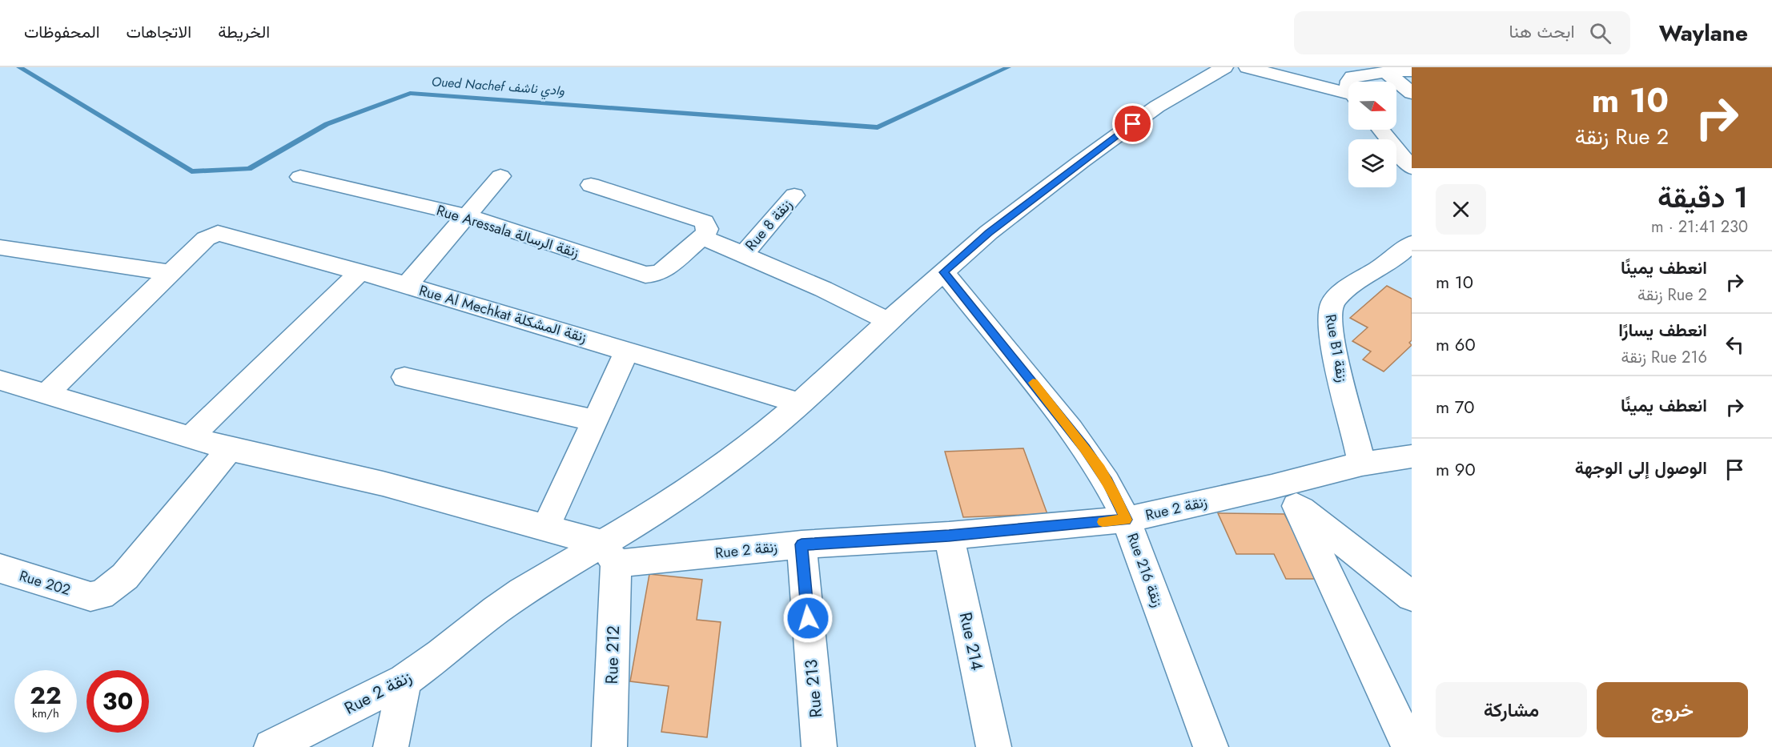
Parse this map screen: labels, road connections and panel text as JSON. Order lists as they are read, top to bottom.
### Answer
{
  "streets": {
    "street": [
      "Rue 8 زنقة",
      "Rue Aressala زنقة الرسالة",
      "Rue Al Mechkat زنقة المشكلة",
      "Rue B1 زنقة",
      "Rue 2 زنقة",
      "Rue 216 زنقة",
      "Rue 202",
      "Rue 214",
      "Rue 212",
      "Rue 213"
    ]
  },
  "crossings": [
    ["Rue Al Mechkat زنقة المشكلة", "Rue 2 زنقة"],
    ["Rue B1 زنقة", "Rue 2 زنقة"],
    ["Rue 2 زنقة", "Rue 216 زنقة"],
    ["Rue 2 زنقة", "Rue 214"],
    ["Rue 2 زنقة", "Rue 212"],
    ["Rue 2 زنقة", "Rue 213"]
  ],
  "water": ["Oued Nachef وادي ناشف"],
  "north": "right",
  "page": {
    "header": "Waylane",
    "search": "ابحث هنا",
    "nav": ["الخريطة", "الاتجاهات", "المحفوظات"],
    "turn": ["10 m", "Rue 2 زنقة"],
    "heading": ["1 دقيقة", "230 m · 21:41"],
    "list": [
      {
        "name": "انعطف يمينًا",
        "note": "Rue 2 زنقة",
        "value": "10 m"
      },
      {
        "name": "انعطف يسارًا",
        "note": "Rue 216 زنقة",
        "value": "60 m"
      },
      {
        "name": "انعطف يمينًا",
        "value": "70 m"
      },
      {
        "name": "الوصول إلى الوجهة",
        "value": "90 m"
      }
    ],
    "speed": "22 km/h",
    "limit": "30",
    "buttons": ["خروج", "مشاركة"]
  }
}
